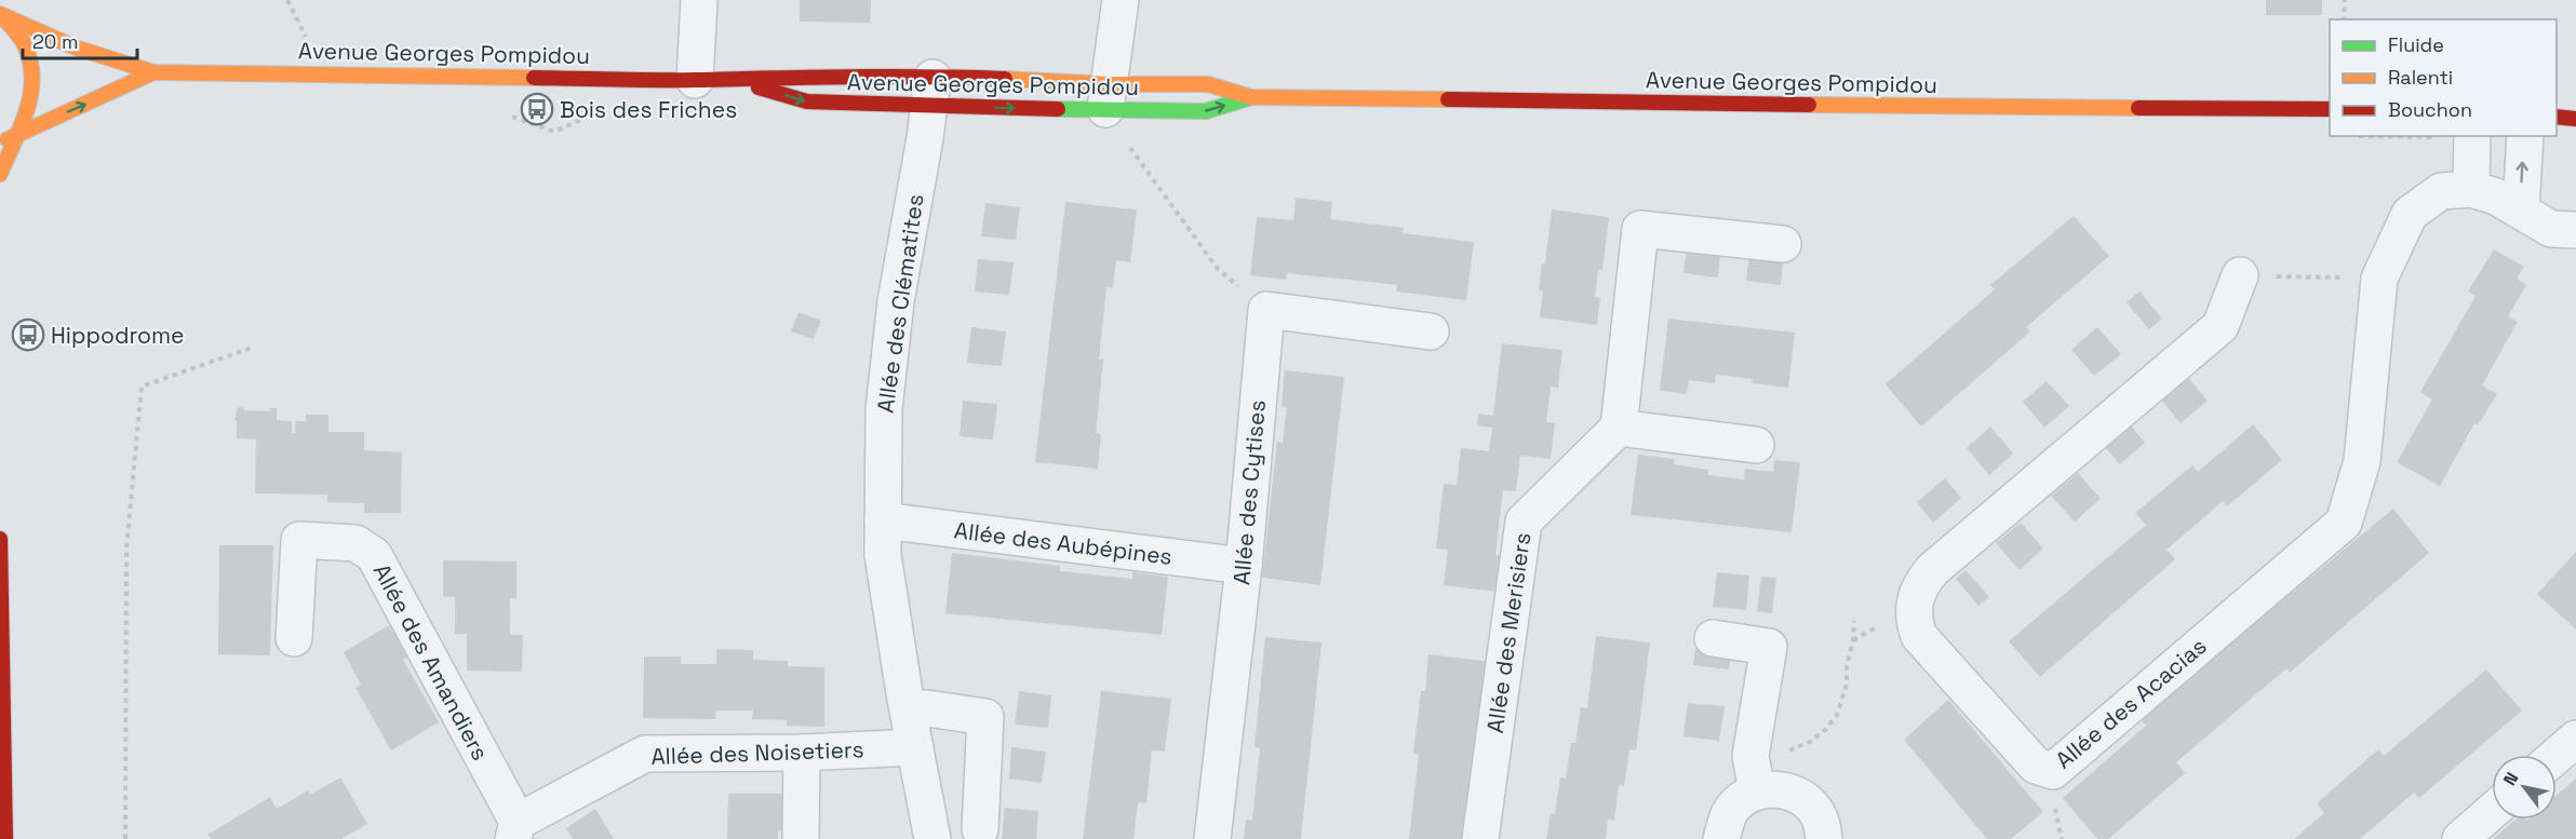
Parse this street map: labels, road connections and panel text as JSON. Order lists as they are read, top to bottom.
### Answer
{
  "streets": {
    "street": [
      "Avenue Georges Pompidou",
      "Allée des Clématites",
      "Allée des Cytises",
      "Allée des Aubépines",
      "Allée des Merisiers",
      "Allée des Amandiers",
      "Allée des Acacias",
      "Allée des Noisetiers"
    ]
  },
  "crossings": [
    ["Avenue Georges Pompidou", "Allée des Clématites"],
    ["Allée des Clématites", "Allée des Aubépines"],
    ["Allée des Clématites", "Allée des Noisetiers"],
    ["Allée des Cytises", "Allée des Aubépines"],
    ["Allée des Amandiers", "Allée des Noisetiers"]
  ],
  "places": {
    "bus stop": ["Bois des Friches", "Hippodrome"]
  },
  "legend": ["Fluide", "Ralenti", "Bouchon"],
  "scale_bar": "20 m",
  "north": "top left"
}
